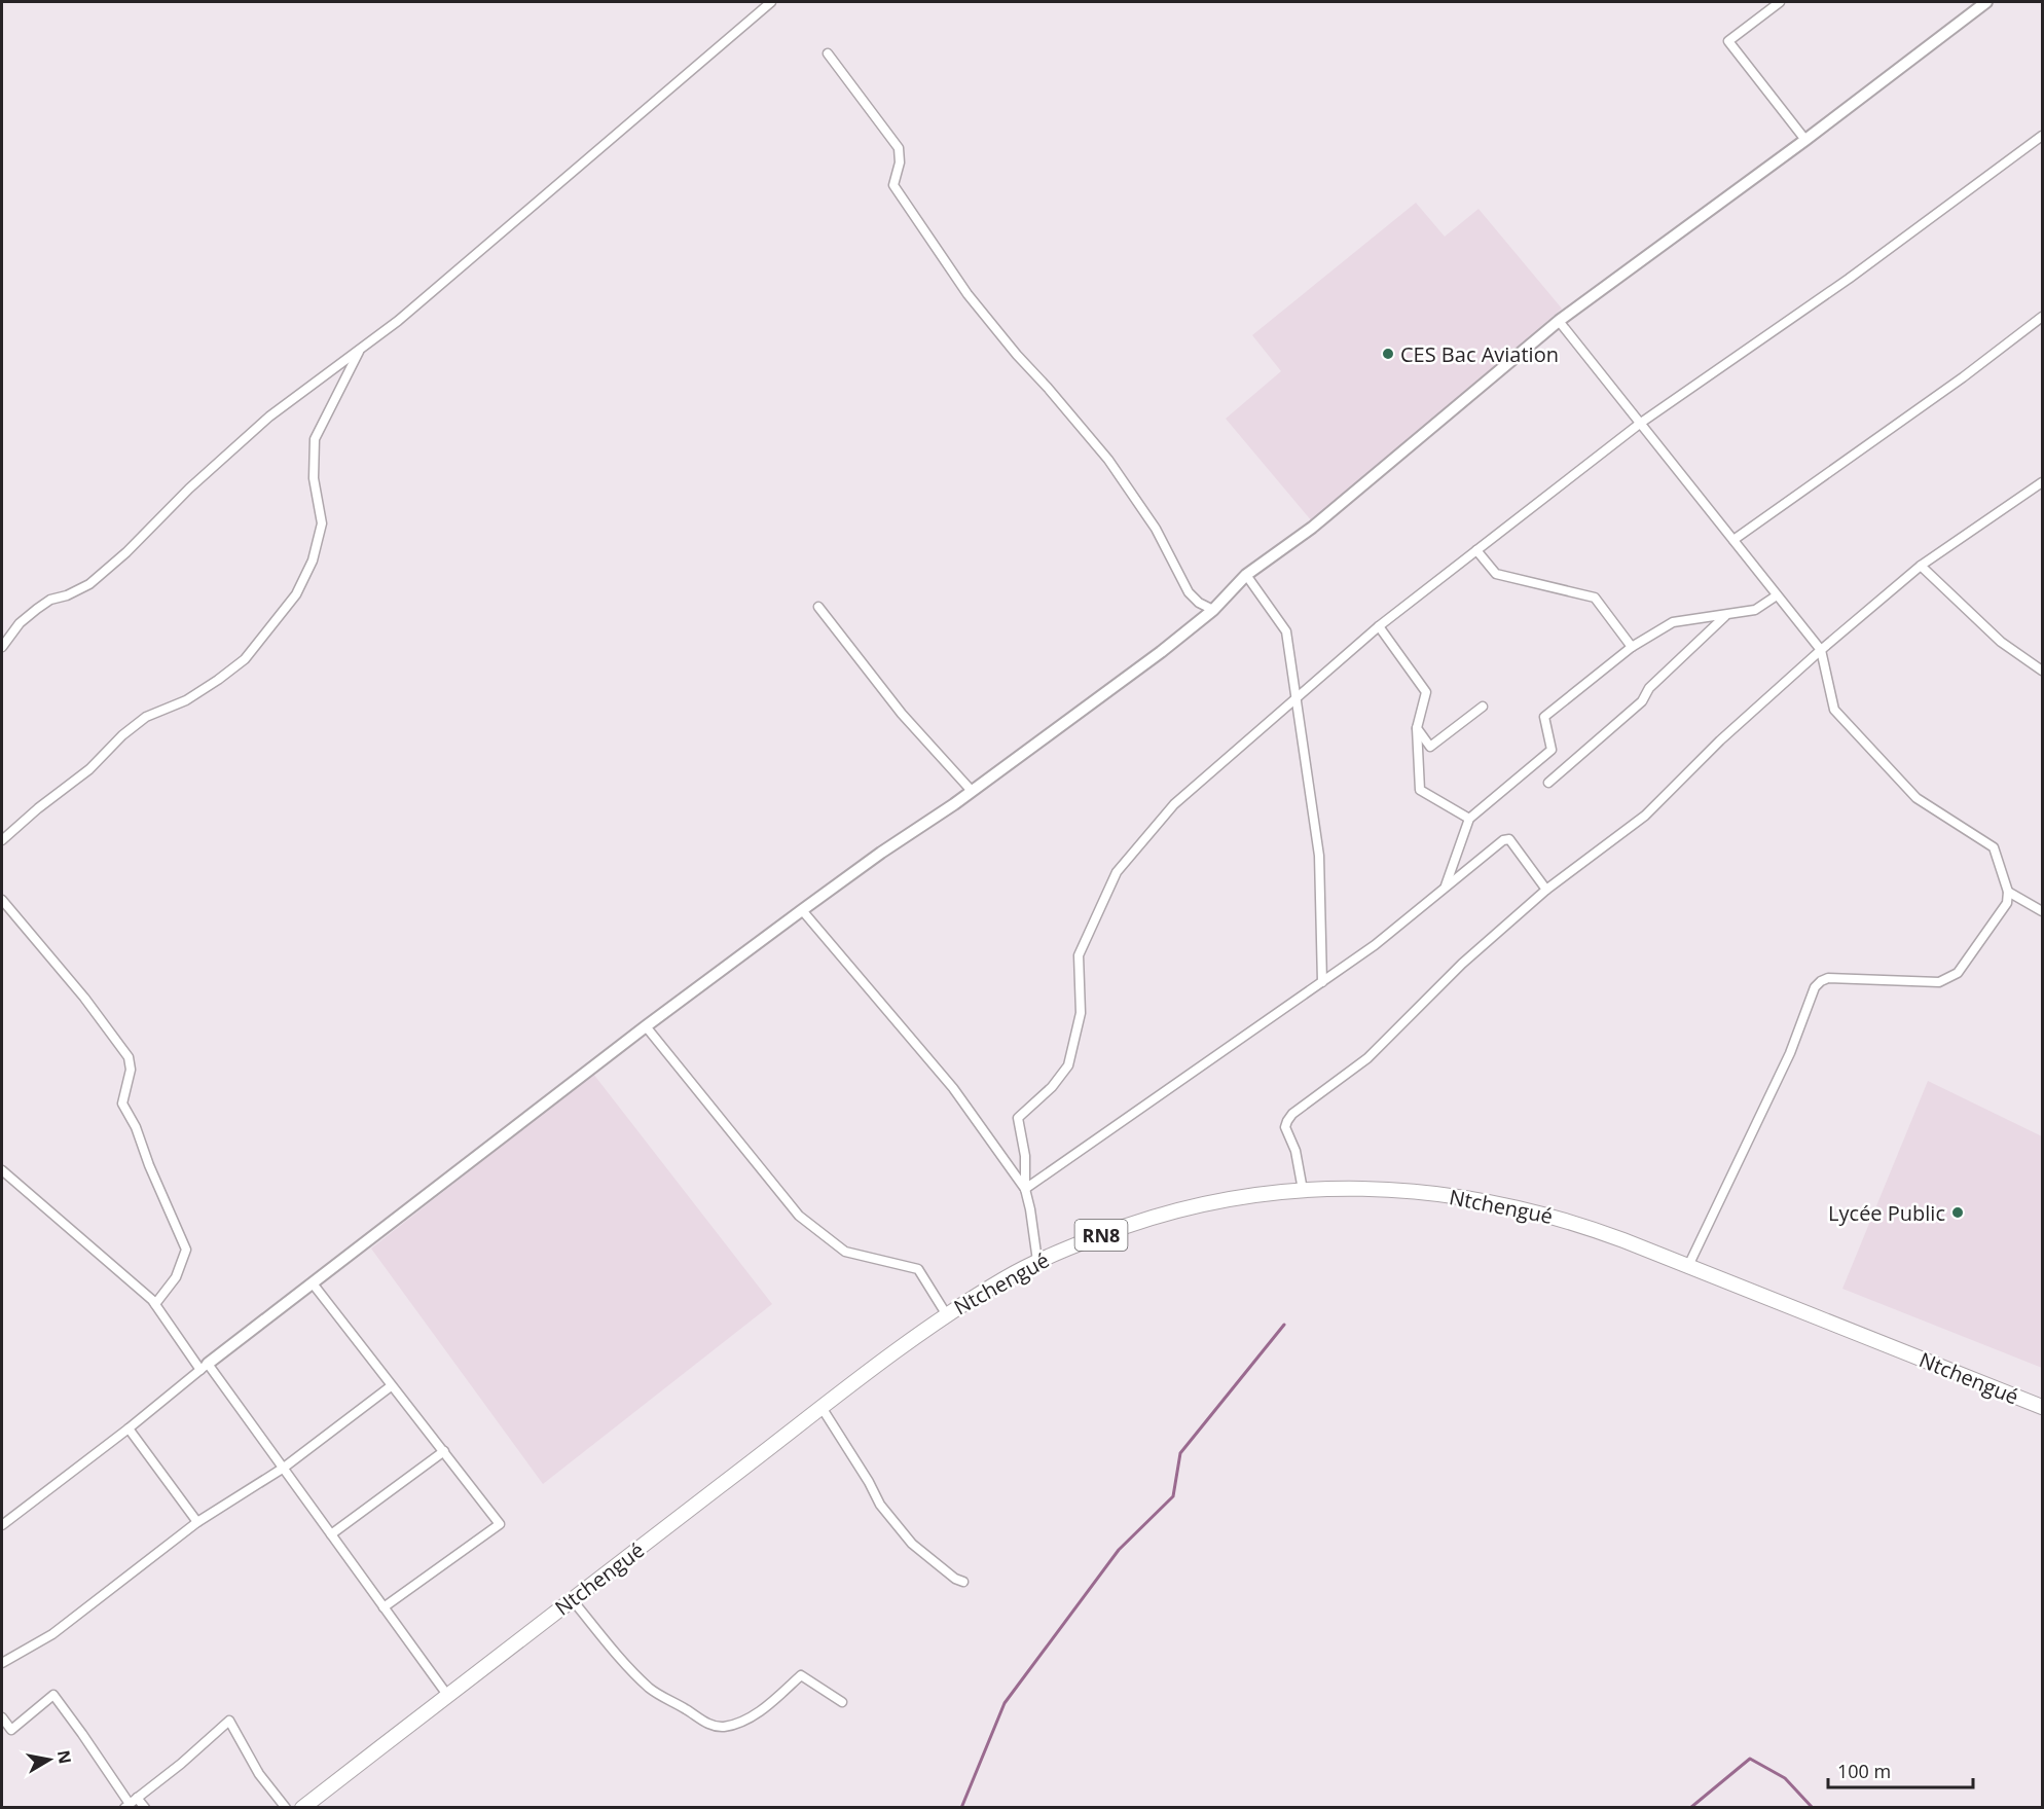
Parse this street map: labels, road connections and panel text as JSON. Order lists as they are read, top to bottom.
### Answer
{
  "streets": {
    "main road": ["Ntchengué", "RN8"]
  },
  "places": ["CES Bac Aviation", "Lycée Public"],
  "scale_bar": "100 m",
  "north": "right"
}
